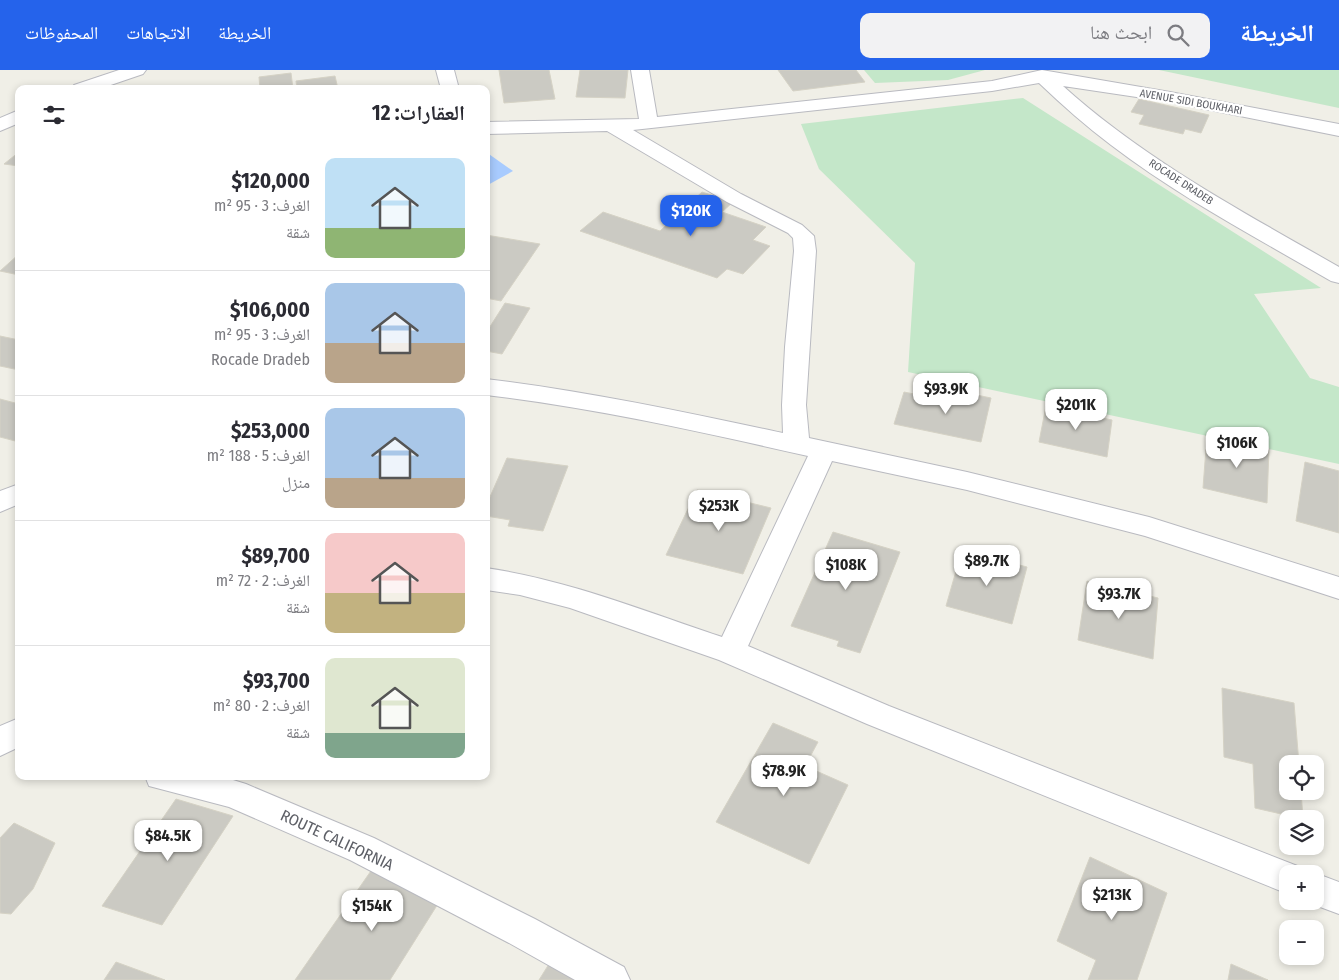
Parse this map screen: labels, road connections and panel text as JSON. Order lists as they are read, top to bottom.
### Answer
{
  "streets": {
    "street": ["AVENUE SIDI BOUKHARI", "ROCADE DRADEB", "ROUTE CALIFORNIA"]
  },
  "crossings": [
    ["AVENUE SIDI BOUKHARI", "ROCADE DRADEB"]
  ],
  "page": {
    "header": "الخريطة",
    "search": "ابحث هنا",
    "nav": ["الخريطة", "الاتجاهات", "المحفوظات"],
    "heading": "العقارات: 12",
    "list": [
      {
        "name": "$120,000",
        "note": "الغرف: 3 · 95 m² · شقة"
      },
      {
        "name": "$106,000",
        "note": "الغرف: 3 · 95 m² · Rocade Dradeb"
      },
      {
        "name": "$253,000",
        "note": "الغرف: 5 · 188 m² · منزل"
      },
      {
        "name": "$89,700",
        "note": "الغرف: 2 · 72 m² · شقة"
      },
      {
        "name": "$93,700",
        "note": "الغرف: 2 · 80 m² · شقة"
      }
    ],
    "price": [
      "$120K",
      "$93.9K",
      "$201K",
      "$106K",
      "$253K",
      "$89.7K",
      "$108K",
      "$93.7K",
      "$78.9K",
      "$84.5K",
      "$213K",
      "$154K"
    ],
    "map_buttons": ["+", "−"]
  }
}
